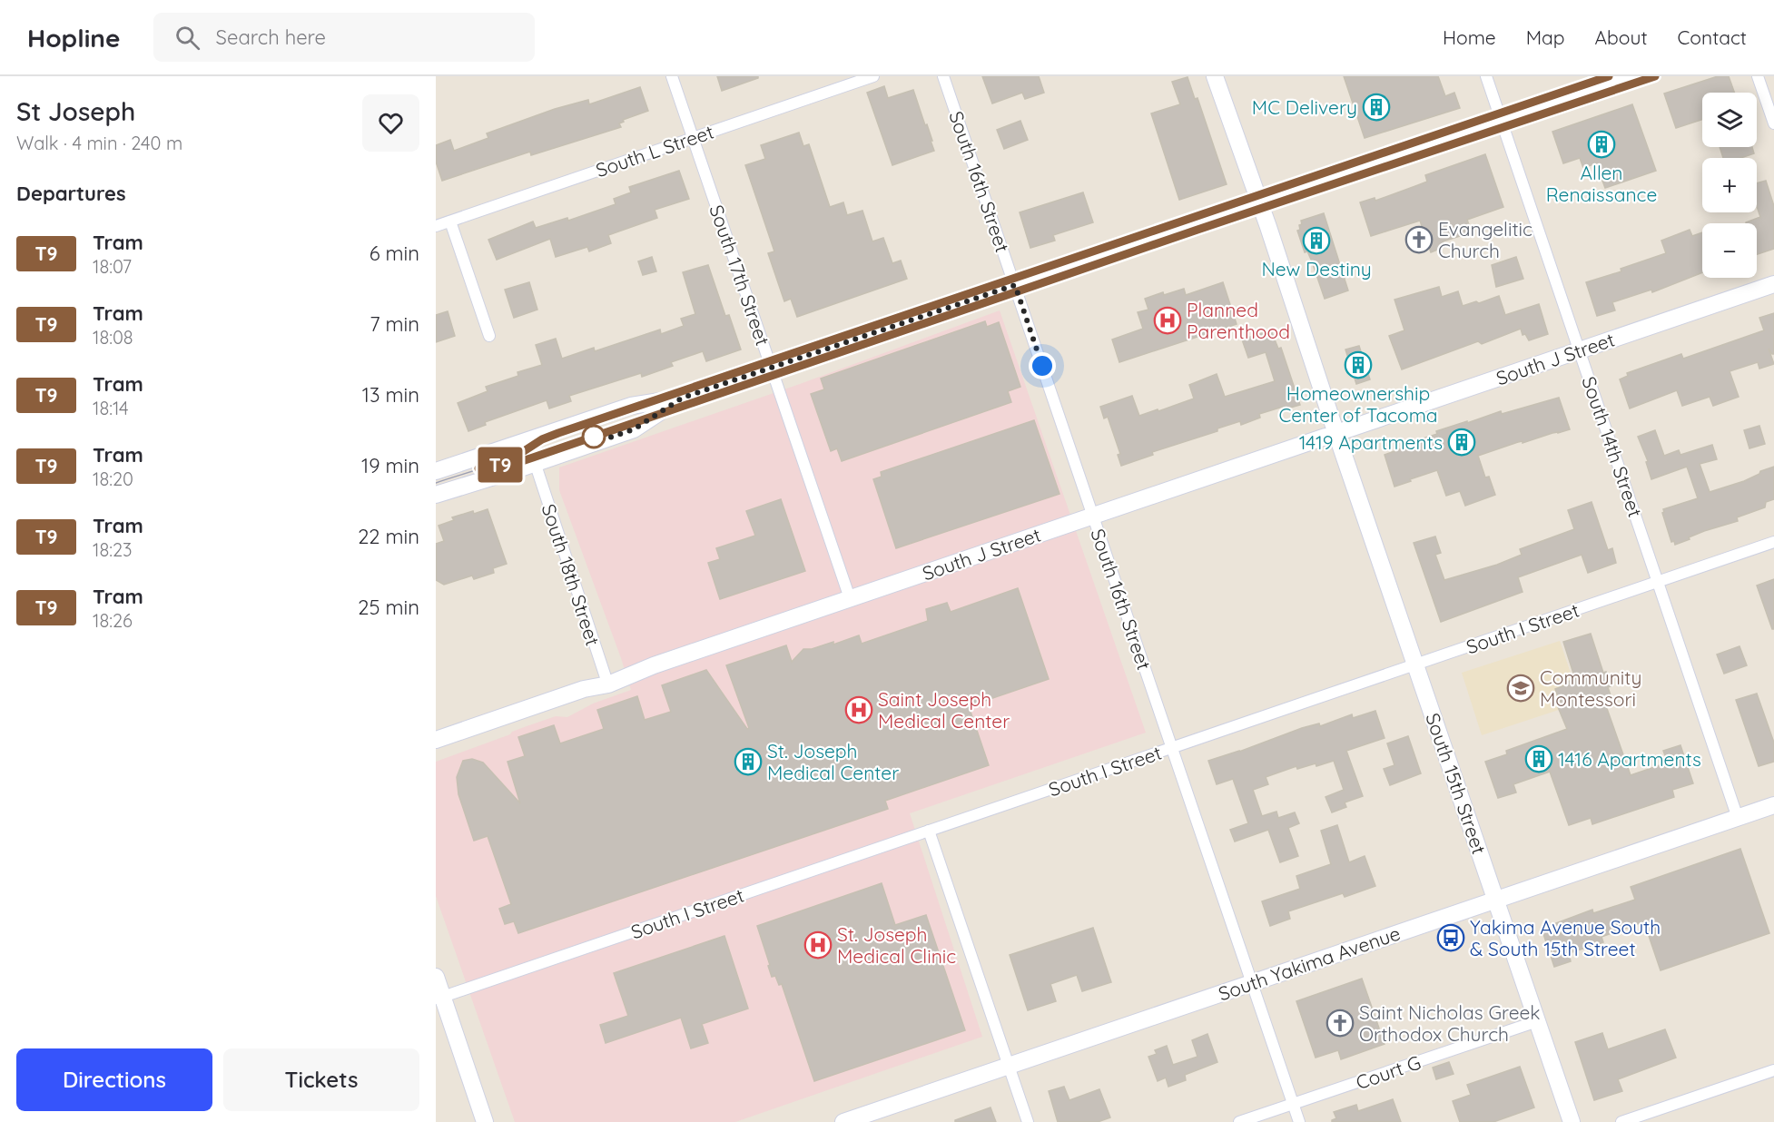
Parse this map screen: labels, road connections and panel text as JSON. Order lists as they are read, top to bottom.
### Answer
{
  "streets": {
    "main road": ["South J Street", "South 15th Street", "South Yakima Avenue"],
    "street": [
      "South L Street",
      "South 16th Street",
      "South 17th Street",
      "South 14th Street",
      "South 18th Street",
      "South I Street",
      "Court G"
    ]
  },
  "crossings": [
    ["South L Street", "South 17th Street"],
    ["South 16th Street", "South J Street"],
    ["South 16th Street", "South I Street"],
    ["South 16th Street", "South Yakima Avenue"],
    ["South 16th Street", "Court G"],
    ["South 17th Street", "South J Street"],
    ["South J Street", "South 14th Street"],
    ["South J Street", "South 15th Street"],
    ["South 14th Street", "South I Street"],
    ["South 14th Street", "South Yakima Avenue"],
    ["South I Street", "South 15th Street"],
    ["South 15th Street", "South Yakima Avenue"],
    ["South 15th Street", "Court G"]
  ],
  "places": {
    "building": [
      "MC Delivery",
      "Allen Renaissance",
      "New Destiny",
      "Homeownership Center of Tacoma",
      "1419 Apartments",
      "1416 Apartments",
      "St. Joseph Medical Center"
    ],
    "church": ["Evangelitic Church", "Saint Nicholas Greek Orthodox Church"],
    "hospital": ["Planned Parenthood", "Saint Joseph Medical Center", "St. Joseph Medical Clinic"],
    "school or university": ["Community Montessori"],
    "bus stop": ["Yakima Avenue South & South 15th Street"]
  },
  "lines": ["tram line T9"],
  "page": {
    "header": "Hopline",
    "search": "Search here",
    "nav": [
      "Home",
      "Map",
      "About",
      "Contact"
    ],
    "heading": [
      ["St Joseph", "Walk · 4 min · 240 m"],
      "Departures"
    ],
    "on_map": "T9",
    "map_buttons": ["+", "−"],
    "list": [
      {
        "mark": "T9",
        "name": "Tram",
        "note": "18:07",
        "value": "6 min"
      },
      {
        "mark": "T9",
        "name": "Tram",
        "note": "18:08",
        "value": "7 min"
      },
      {
        "mark": "T9",
        "name": "Tram",
        "note": "18:14",
        "value": "13 min"
      },
      {
        "mark": "T9",
        "name": "Tram",
        "note": "18:20",
        "value": "19 min"
      },
      {
        "mark": "T9",
        "name": "Tram",
        "note": "18:23",
        "value": "22 min"
      },
      {
        "mark": "T9",
        "name": "Tram",
        "note": "18:26",
        "value": "25 min"
      }
    ],
    "buttons": ["Directions", "Tickets"]
  }
}
